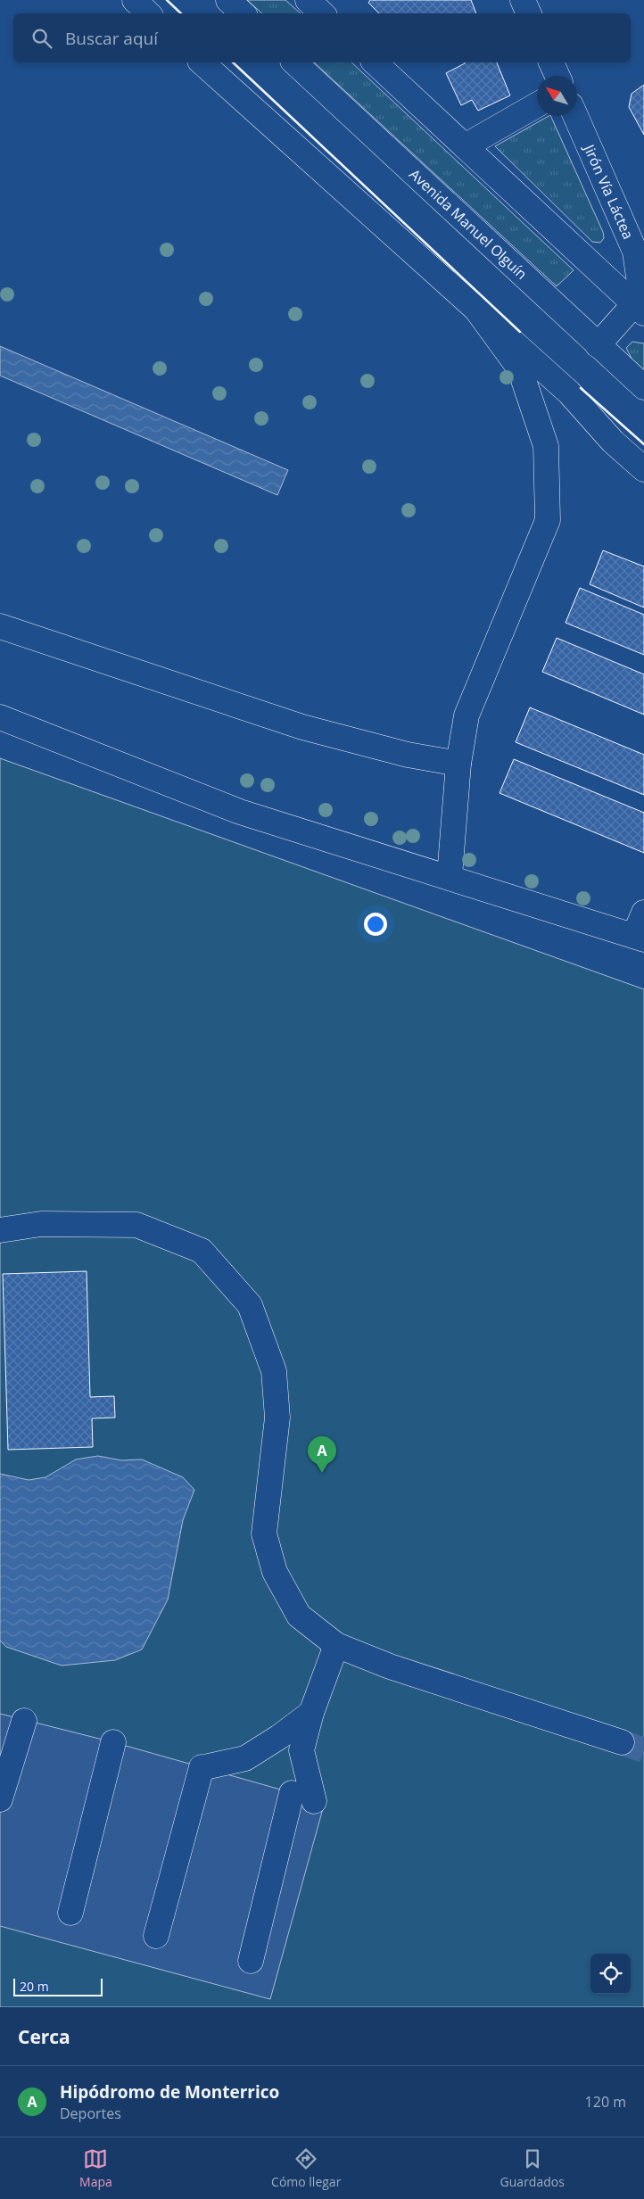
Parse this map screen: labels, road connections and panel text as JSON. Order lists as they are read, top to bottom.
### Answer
{
  "streets": {
    "street": ["Jirón Vía Láctea", "Avenida Manuel Olguín"]
  },
  "scale_bar": "20 m",
  "north": "top left",
  "page": {
    "search": "Buscar aquí",
    "pins": "A",
    "scale": "20 m",
    "heading": "Cerca",
    "list": [
      {
        "mark": "A",
        "name": "Hipódromo de Monterrico",
        "note": "Deportes",
        "value": "120 m"
      }
    ],
    "nav": ["Mapa", "Cómo llegar", "Guardados"]
  }
}
